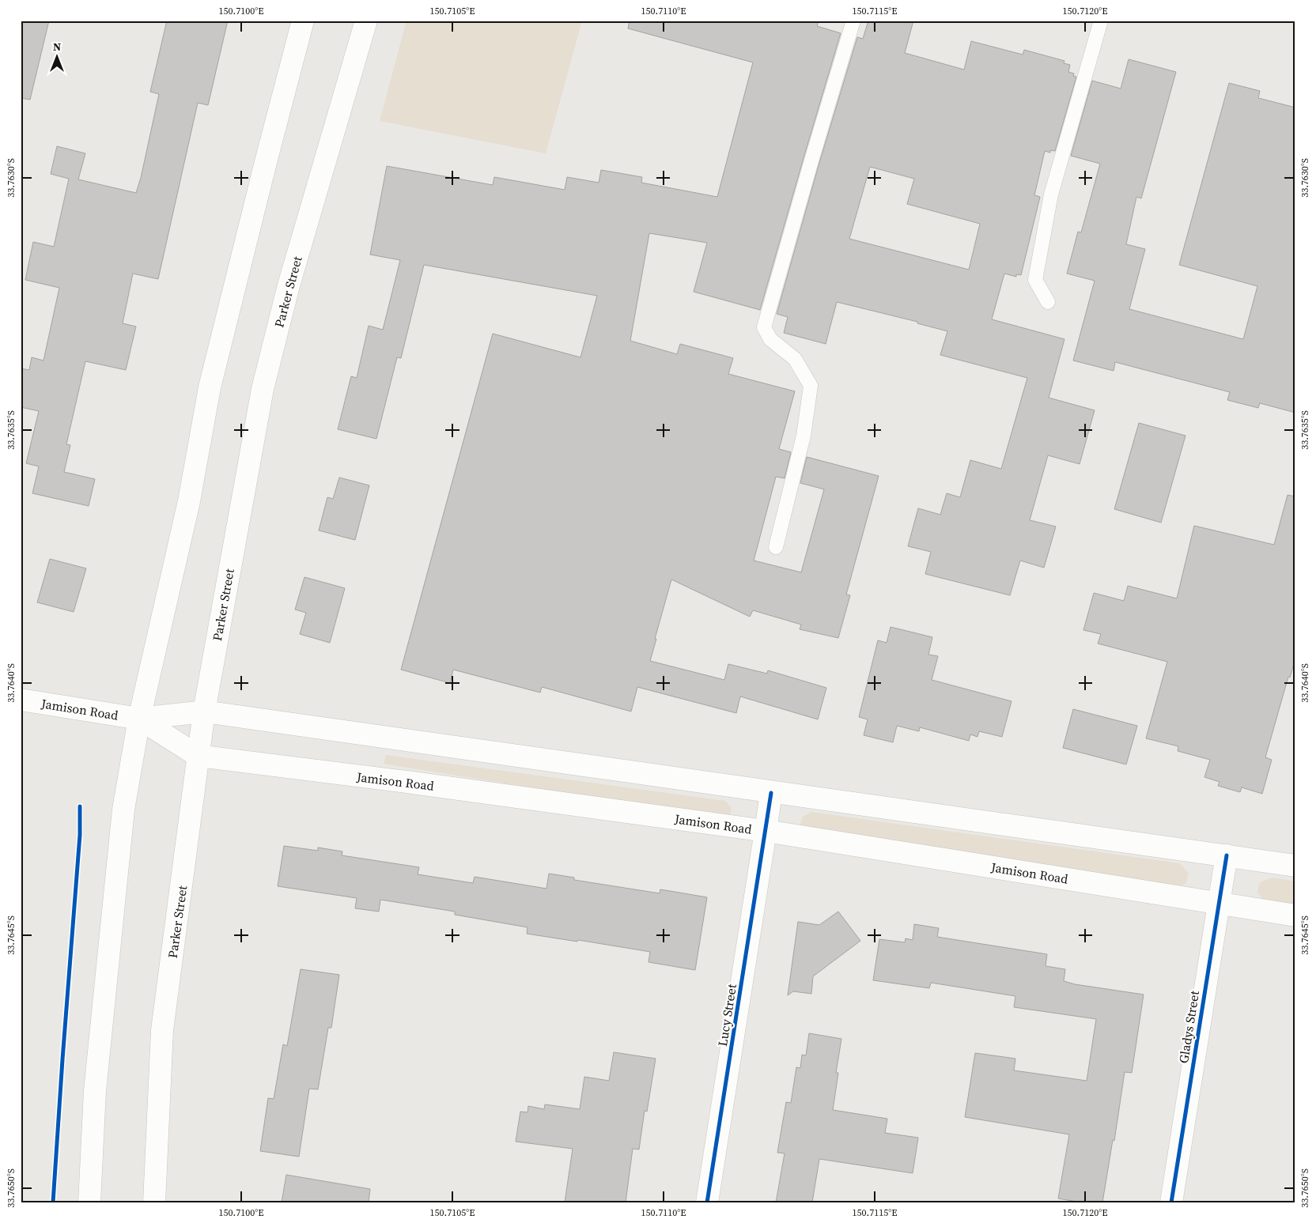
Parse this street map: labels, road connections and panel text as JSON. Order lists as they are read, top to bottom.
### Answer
{
  "streets": {
    "main road": [
      "Parker Street",
      "Jamison Road",
      "Lucy Street",
      "Gladys Street"
    ]
  },
  "crossings": [
    ["Parker Street", "Jamison Road"],
    ["Jamison Road", "Lucy Street"],
    ["Jamison Road", "Gladys Street"]
  ],
  "north": "top",
  "coordinates": [
    "150.7100°E",
    "150.7105°E",
    "150.7110°E",
    "150.7115°E",
    "150.7120°E",
    "33.7630°S",
    "33.7635°S",
    "33.7640°S",
    "33.7645°S",
    "33.7650°S"
  ]
}
